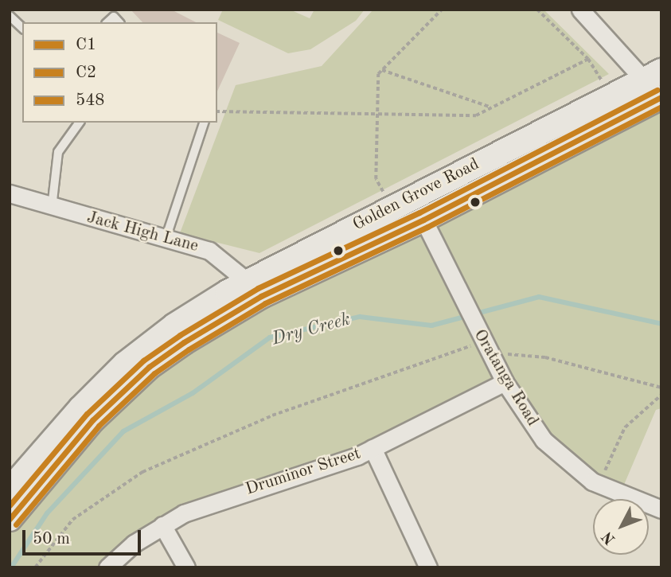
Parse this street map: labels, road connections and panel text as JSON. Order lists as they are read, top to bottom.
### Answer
{
  "streets": {
    "main road": ["Golden Grove Road"],
    "street": ["Jack High Lane", "Oratanga Road", "Druminor Street"]
  },
  "crossings": [
    ["Golden Grove Road", "Jack High Lane"],
    ["Golden Grove Road", "Oratanga Road"],
    ["Oratanga Road", "Druminor Street"]
  ],
  "water": ["Dry Creek"],
  "lines": ["transit line 548", "transit line C1", "transit line C2"],
  "legend": ["C1", "C2", "548"],
  "scale_bar": "50 m",
  "north": "bottom left"
}
